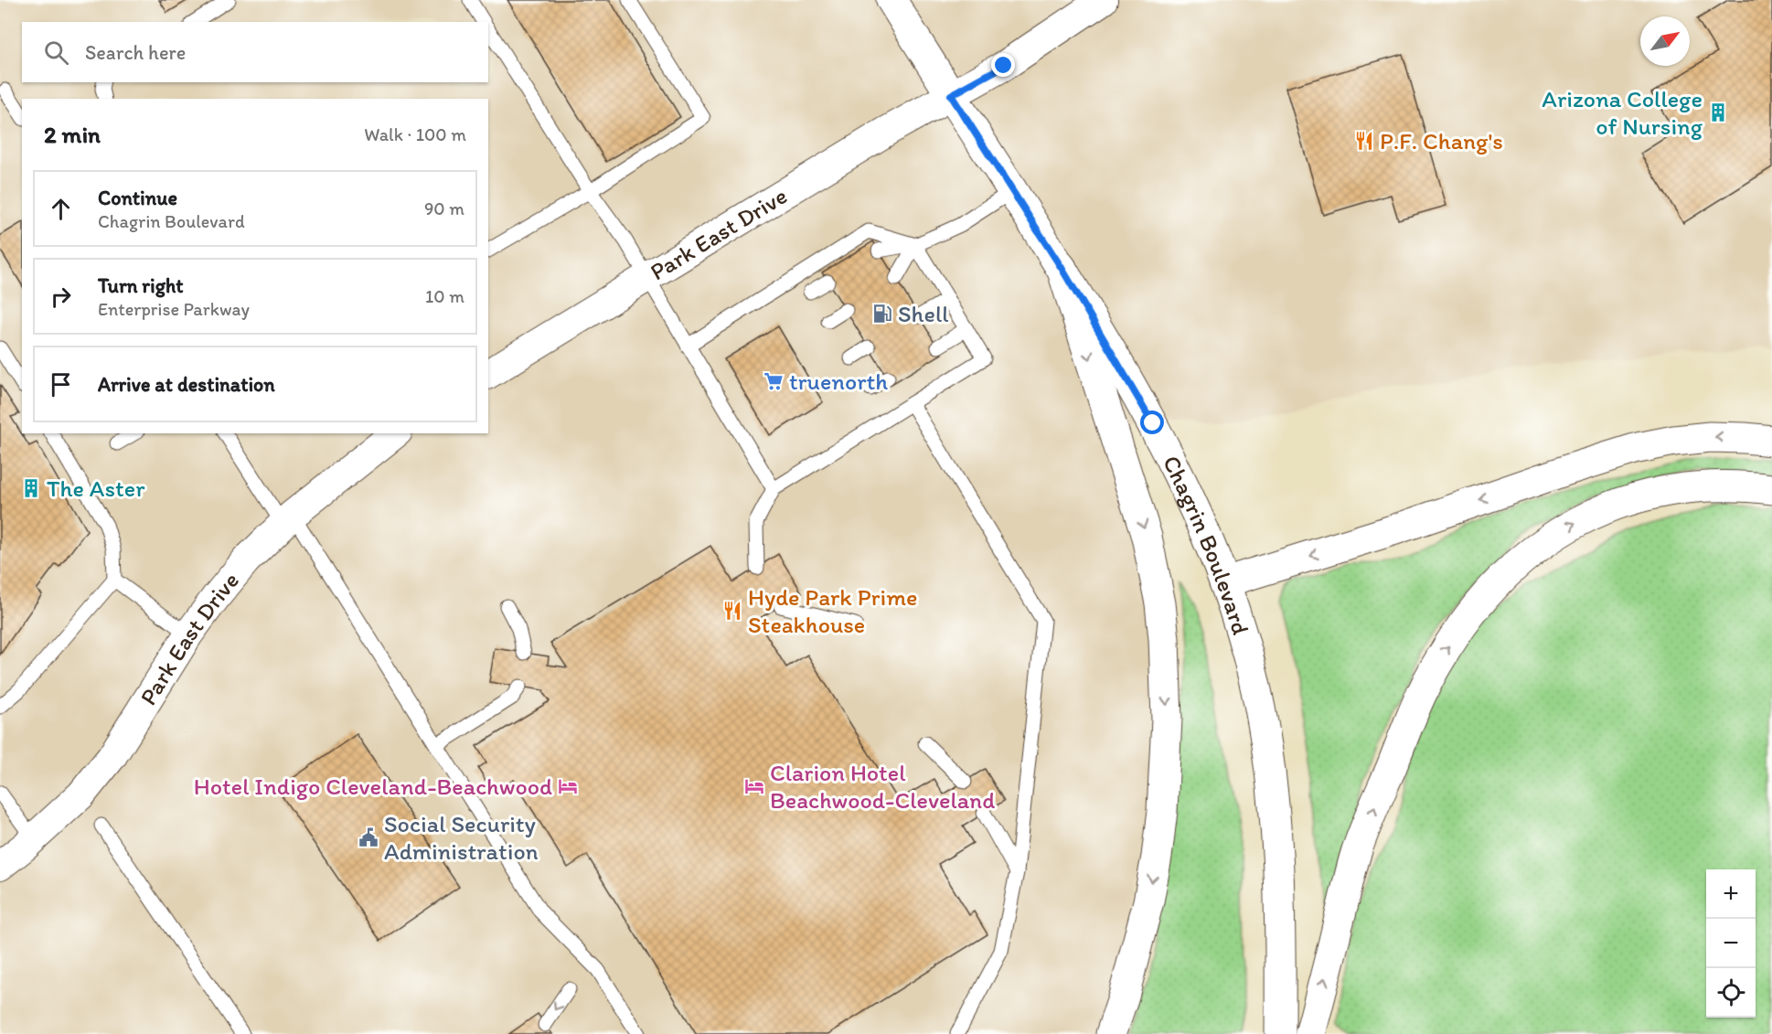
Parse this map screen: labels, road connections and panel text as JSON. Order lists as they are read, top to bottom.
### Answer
{
  "streets": {
    "main road": ["Chagrin Boulevard"],
    "street": ["Park East Drive"]
  },
  "crossings": [
    ["Park East Drive", "Chagrin Boulevard"]
  ],
  "places": {
    "building": ["Arizona College of Nursing", "The Aster"],
    "restaurant": ["P.F. Chang's", "Hyde Park Prime Steakhouse"],
    "fuel station": ["Shell"],
    "supermarket": ["truenorth"],
    "hotel": ["Hotel Indigo Cleveland-Beachwood", "Clarion Hotel Beachwood-Cleveland"],
    "public building": ["Social Security Administration"]
  },
  "north": "top right",
  "page": {
    "search": "Search here",
    "heading": ["2 min", "Walk · 100 m"],
    "list": [
      ["Continue", "Chagrin Boulevard", "90 m"],
      ["Turn right", "Enterprise Parkway", "10 m"],
      "Arrive at destination"
    ],
    "map_buttons": ["+", "−"]
  }
}
